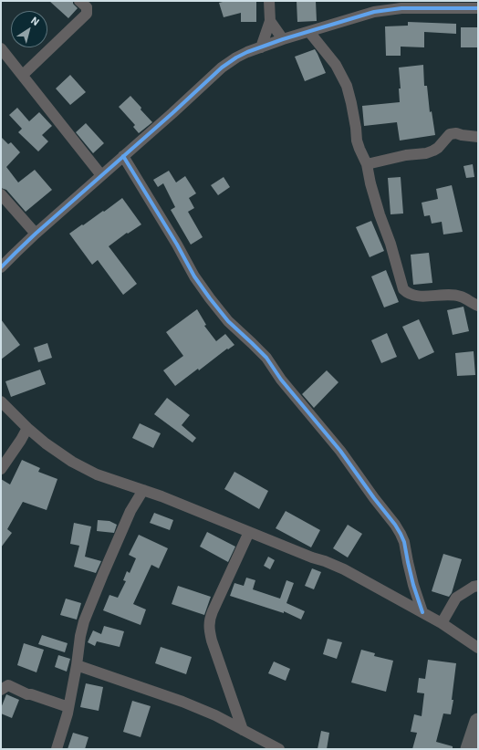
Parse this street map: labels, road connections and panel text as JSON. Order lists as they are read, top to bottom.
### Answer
{
  "north": "top right"
}
